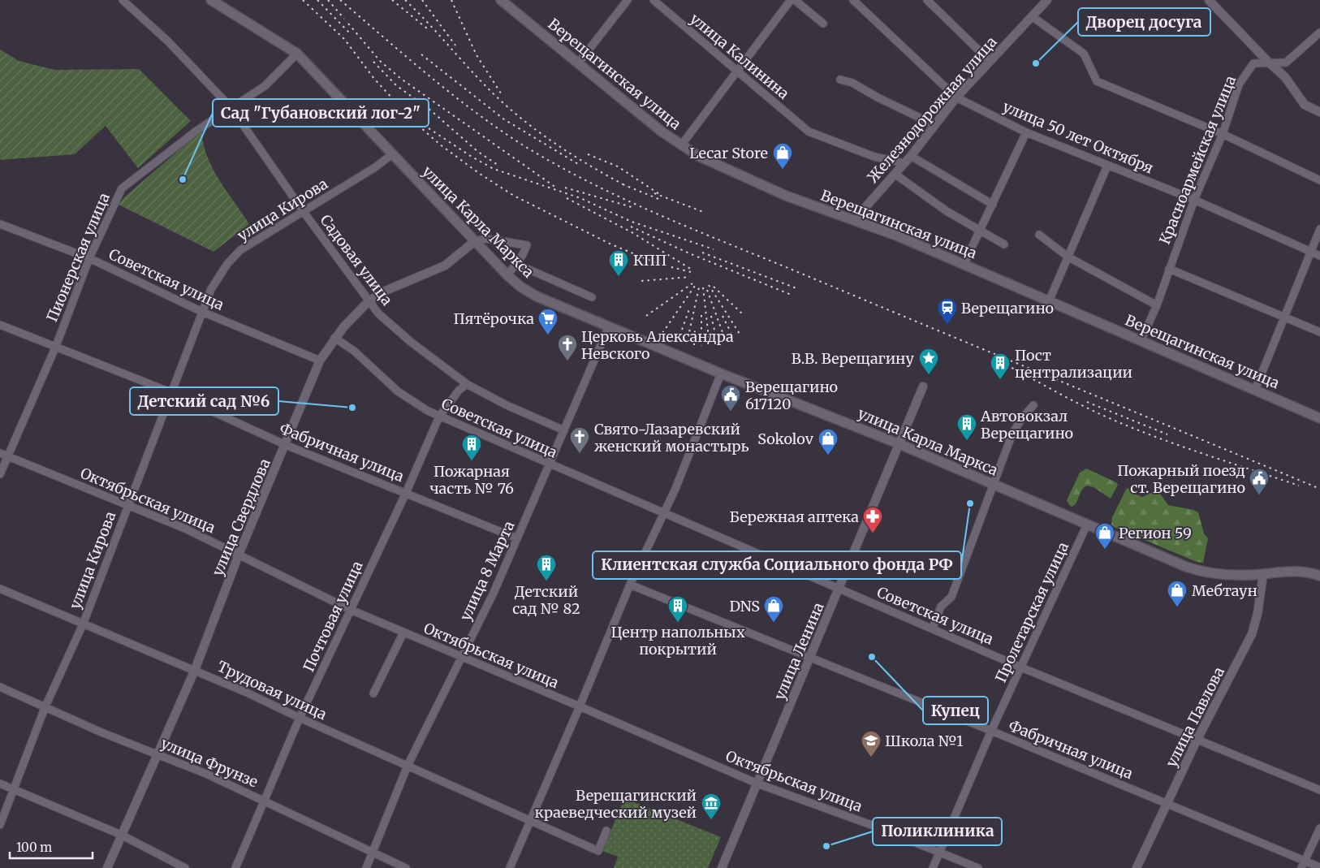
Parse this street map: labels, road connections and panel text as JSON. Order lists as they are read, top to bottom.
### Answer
{
  "streets": {
    "main road": ["Верещагинская улица", "улица Карла Маркса"],
    "street": [
      "улица Калинина",
      "Железнодорожная улица",
      "улица 50 лет Октября",
      "Красноармейская улица",
      "улица Кирова",
      "Пионерская улица",
      "Садовая улица",
      "Советская улица",
      "Фабричная улица",
      "Октябрьская улица",
      "улица Свердлова",
      "улица 8 Марта",
      "Пролетарская улица",
      "Почтовая улица",
      "улица Ленина",
      "Трудовая улица",
      "улица Павлова",
      "улица Фрунзе"
    ]
  },
  "crossings": [
    ["улица Калинина", "Железнодорожная улица"],
    ["Верещагинская улица", "Железнодорожная улица"],
    ["Верещагинская улица", "Красноармейская улица"],
    ["Железнодорожная улица", "улица 50 лет Октября"],
    ["улица 50 лет Октября", "Красноармейская улица"],
    ["улица Кирова", "улица Карла Маркса"],
    ["улица Кирова", "Садовая улица"],
    ["улица Кирова", "Советская улица"],
    ["улица Кирова", "Фабричная улица"],
    ["улица Кирова", "Октябрьская улица"],
    ["улица Кирова", "Трудовая улица"],
    ["улица Кирова", "улица Фрунзе"],
    ["улица Карла Маркса", "Пионерская улица"],
    ["улица Карла Маркса", "улица Свердлова"],
    ["улица Карла Маркса", "улица 8 Марта"],
    ["улица Карла Маркса", "Пролетарская улица"],
    ["улица Карла Маркса", "улица Ленина"],
    ["улица Карла Маркса", "улица Павлова"],
    ["Пионерская улица", "Садовая улица"],
    ["Пионерская улица", "Советская улица"],
    ["Пионерская улица", "Фабричная улица"],
    ["Пионерская улица", "Октябрьская улица"],
    ["Садовая улица", "улица Свердлова"],
    ["Садовая улица", "улица 8 Марта"],
    ["Садовая улица", "Почтовая улица"],
    ["Советская улица", "улица Свердлова"],
    ["Советская улица", "улица 8 Марта"],
    ["Советская улица", "Пролетарская улица"],
    ["Советская улица", "Почтовая улица"],
    ["Советская улица", "улица Ленина"],
    ["Советская улица", "улица Павлова"],
    ["Фабричная улица", "улица Свердлова"],
    ["Фабричная улица", "улица 8 Марта"],
    ["Фабричная улица", "Пролетарская улица"],
    ["Фабричная улица", "Почтовая улица"],
    ["Фабричная улица", "улица Ленина"],
    ["Фабричная улица", "улица Павлова"],
    ["Октябрьская улица", "улица Свердлова"],
    ["Октябрьская улица", "улица 8 Марта"],
    ["Октябрьская улица", "Пролетарская улица"],
    ["Октябрьская улица", "Почтовая улица"],
    ["Октябрьская улица", "улица Ленина"],
    ["улица Свердлова", "Трудовая улица"],
    ["улица Свердлова", "улица Фрунзе"],
    ["улица 8 Марта", "Трудовая улица"],
    ["улица 8 Марта", "улица Фрунзе"],
    ["Почтовая улица", "Трудовая улица"],
    ["Почтовая улица", "улица Фрунзе"]
  ],
  "places": {
    "other": [
      "Дворец досуга",
      "Сад \"Губановский лог-2\"",
      "Детский сад №6",
      "Клиентская служба Социального фонда РФ",
      "Купец",
      "Поликлиника"
    ],
    "shop": [
      "Lecar Store",
      "Sokolov",
      "Регион 59",
      "Мебтаун",
      "DNS"
    ],
    "building": [
      "КПП",
      "Пост централизации",
      "Автовокзал Верещагино",
      "Пожарная часть № 76",
      "Детский сад № 82",
      "Центр напольных покрытий"
    ],
    "station": ["Верещагино"],
    "supermarket": ["Пятёрочка"],
    "church": ["Церковь Александра Невского", "Свято-Лазаревский женский монастырь"],
    "place": ["В.В. Верещагину"],
    "public building": ["Верещагино 617120", "Пожарный поезд ст. Верещагино"],
    "pharmacy": ["Бережная аптека"],
    "school or university": ["Школа №1"],
    "museum": ["Верещагинский краеведческий музей"]
  },
  "scale_bar": "100 m"
}
